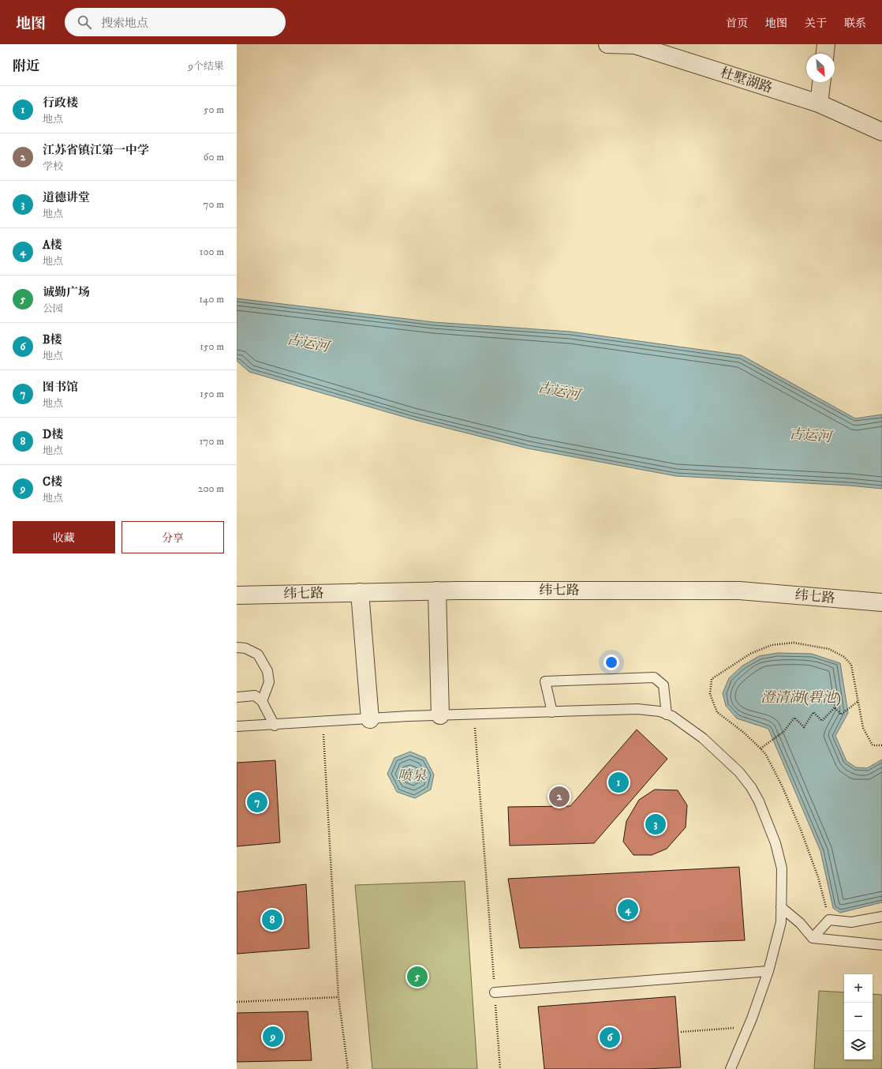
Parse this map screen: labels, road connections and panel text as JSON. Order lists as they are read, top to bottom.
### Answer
{
  "streets": {
    "street": ["杜墅湖路", "纬七路"]
  },
  "water": ["古运河", "澄清湖(碧池)", "喷泉"],
  "north": "bottom right",
  "page": {
    "header": "地图",
    "search": "搜索地点",
    "nav": [
      "首页",
      "地图",
      "关于",
      "联系"
    ],
    "heading": ["附近", "9个结果"],
    "list": [
      {
        "mark": "1",
        "name": "行政楼",
        "note": "地点",
        "value": "50 m"
      },
      {
        "mark": "2",
        "name": "江苏省镇江第一中学",
        "note": "学校",
        "value": "60 m"
      },
      {
        "mark": "3",
        "name": "道德讲堂",
        "note": "地点",
        "value": "70 m"
      },
      {
        "mark": "4",
        "name": "A楼",
        "note": "地点",
        "value": "100 m"
      },
      {
        "mark": "5",
        "name": "诚勤广场",
        "note": "公园",
        "value": "140 m"
      },
      {
        "mark": "6",
        "name": "B楼",
        "note": "地点",
        "value": "150 m"
      },
      {
        "mark": "7",
        "name": "图书馆",
        "note": "地点",
        "value": "150 m"
      },
      {
        "mark": "8",
        "name": "D楼",
        "note": "地点",
        "value": "170 m"
      },
      {
        "mark": "9",
        "name": "C楼",
        "note": "地点",
        "value": "200 m"
      }
    ],
    "buttons": ["收藏", "分享"],
    "pins": [
      "1",
      "2",
      "7",
      "3",
      "4",
      "8",
      "5",
      "9",
      "6"
    ],
    "map_buttons": ["+", "−"]
  }
}
